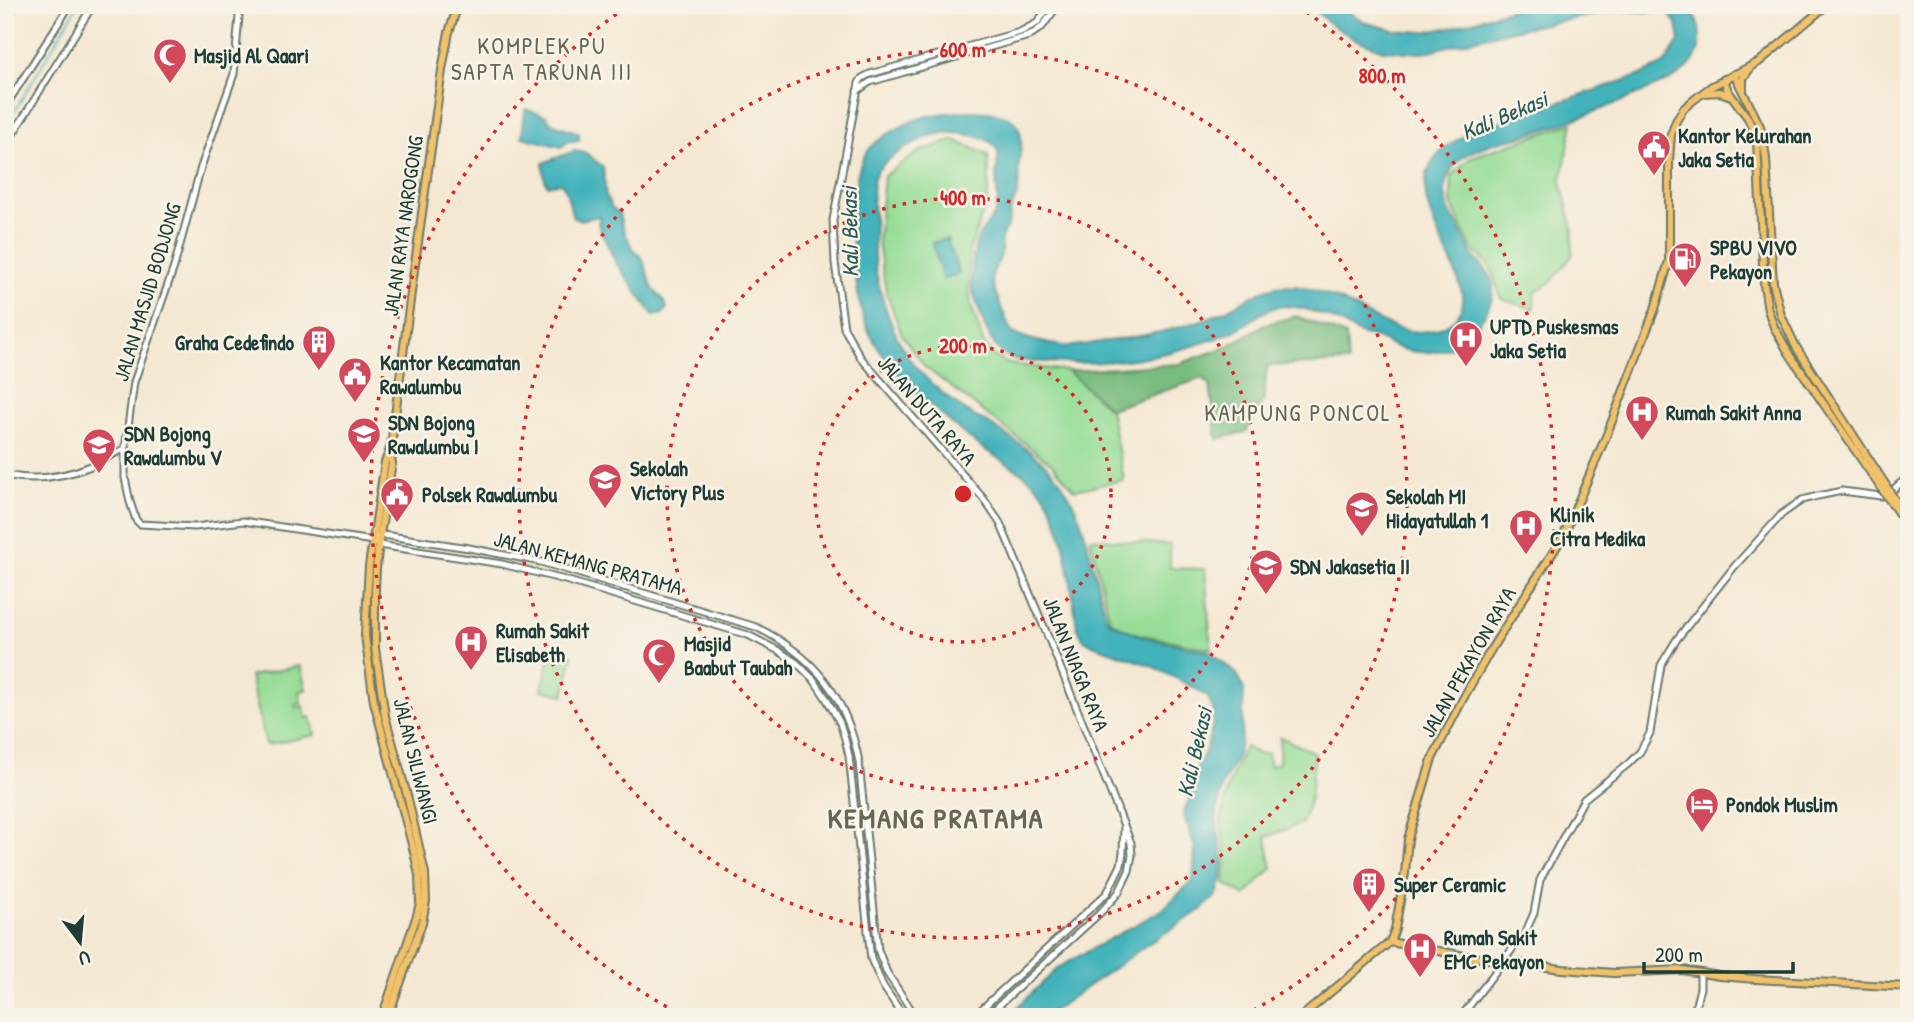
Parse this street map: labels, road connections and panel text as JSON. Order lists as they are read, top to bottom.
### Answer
{
  "streets": {
    "main road": ["JALAN RAYA NAROGONG", "JALAN PEKAYON RAYA", "JALAN SILIWANGI"],
    "street": [
      "JALAN MASJID BODJONG",
      "JALAN DUTA RAYA",
      "JALAN KEMANG PRATAMA",
      "JALAN NIAGA RAYA"
    ]
  },
  "crossings": [
    ["JALAN RAYA NAROGONG", "JALAN SILIWANGI"],
    ["JALAN MASJID BODJONG", "JALAN KEMANG PRATAMA"],
    ["JALAN MASJID BODJONG", "JALAN SILIWANGI"],
    ["JALAN DUTA RAYA", "JALAN NIAGA RAYA"],
    ["JALAN KEMANG PRATAMA", "JALAN SILIWANGI"]
  ],
  "districts": ["KOMPLEK PU SAPTA TARUNA III", "KAMPUNG PONCOL", "KEMANG PRATAMA"],
  "water": ["Kali Bekasi"],
  "places": {
    "mosque": ["Masjid Al Qaari", "Masjid Baabut Taubah"],
    "public building": ["Kantor Kelurahan Jaka Setia", "Kantor Kecamatan Rawalumbu", "Polsek Rawalumbu"],
    "fuel station": ["SPBU VIVO Pekayon"],
    "hospital": [
      "UPTD Puskesmas Jaka Setia",
      "Rumah Sakit Anna",
      "Klinik Citra Medika",
      "Rumah Sakit Elisabeth",
      "Rumah Sakit EMC Pekayon"
    ],
    "building": ["Graha Cedefindo", "Super Ceramic"],
    "school or university": [
      "SDN Bojong Rawalumbu I",
      "SDN Bojong Rawalumbu V",
      "Sekolah Victory Plus",
      "Sekolah MI Hidayatullah 1",
      "SDN Jakasetia II"
    ],
    "hotel": ["Pondok Muslim"]
  },
  "scale_bar": "200 m",
  "north": "bottom",
  "rings": [
    "600 m",
    "800 m",
    "400 m",
    "200 m"
  ]
}
